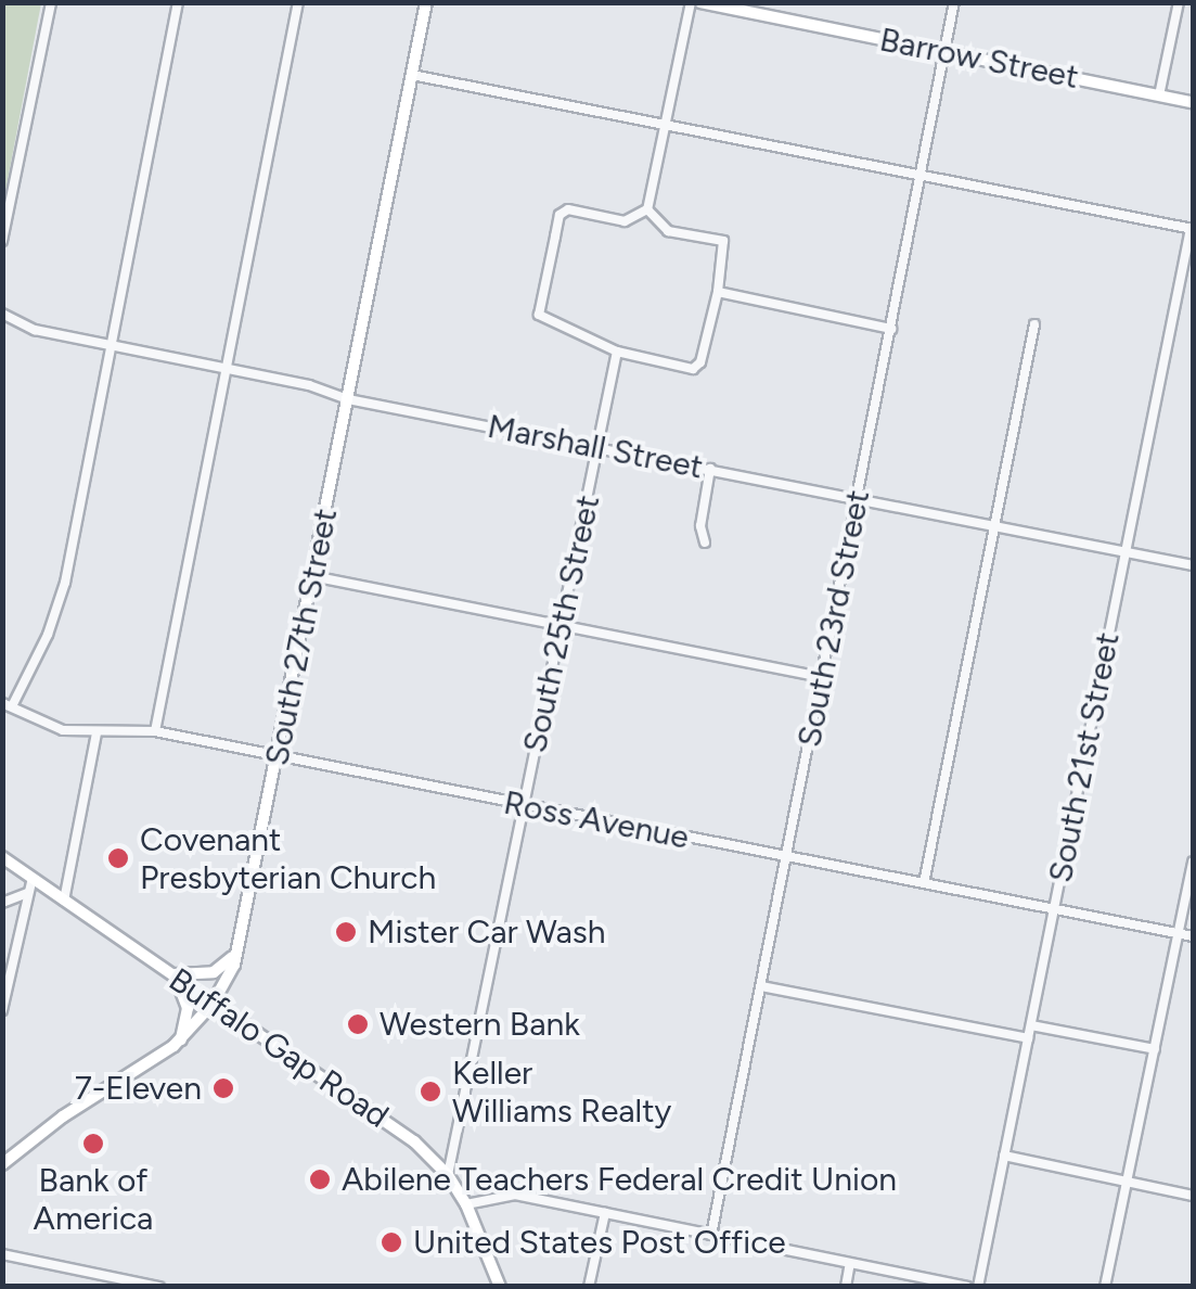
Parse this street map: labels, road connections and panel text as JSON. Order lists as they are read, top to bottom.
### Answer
{
  "streets": {
    "main road": ["Barrow Street", "South 27th Street", "Buffalo Gap Road"],
    "street": [
      "Marshall Street",
      "South 23rd Street",
      "South 25th Street",
      "South 21st Street",
      "Ross Avenue"
    ]
  },
  "crossings": [
    ["Barrow Street", "South 23rd Street"],
    ["Marshall Street", "South 23rd Street"],
    ["Marshall Street", "South 25th Street"],
    ["Marshall Street", "South 27th Street"],
    ["Marshall Street", "South 21st Street"],
    ["South 23rd Street", "Ross Avenue"],
    ["South 25th Street", "Ross Avenue"],
    ["South 25th Street", "Buffalo Gap Road"],
    ["South 27th Street", "Ross Avenue"],
    ["South 27th Street", "Buffalo Gap Road"],
    ["South 21st Street", "Ross Avenue"]
  ],
  "places": [
    "Covenant Presbyterian Church",
    "Mister Car Wash",
    "Western Bank",
    "7-Eleven",
    "Keller Williams Realty",
    "Bank of America",
    "Abilene Teachers Federal Credit Union",
    "United States Post Office"
  ]
}
